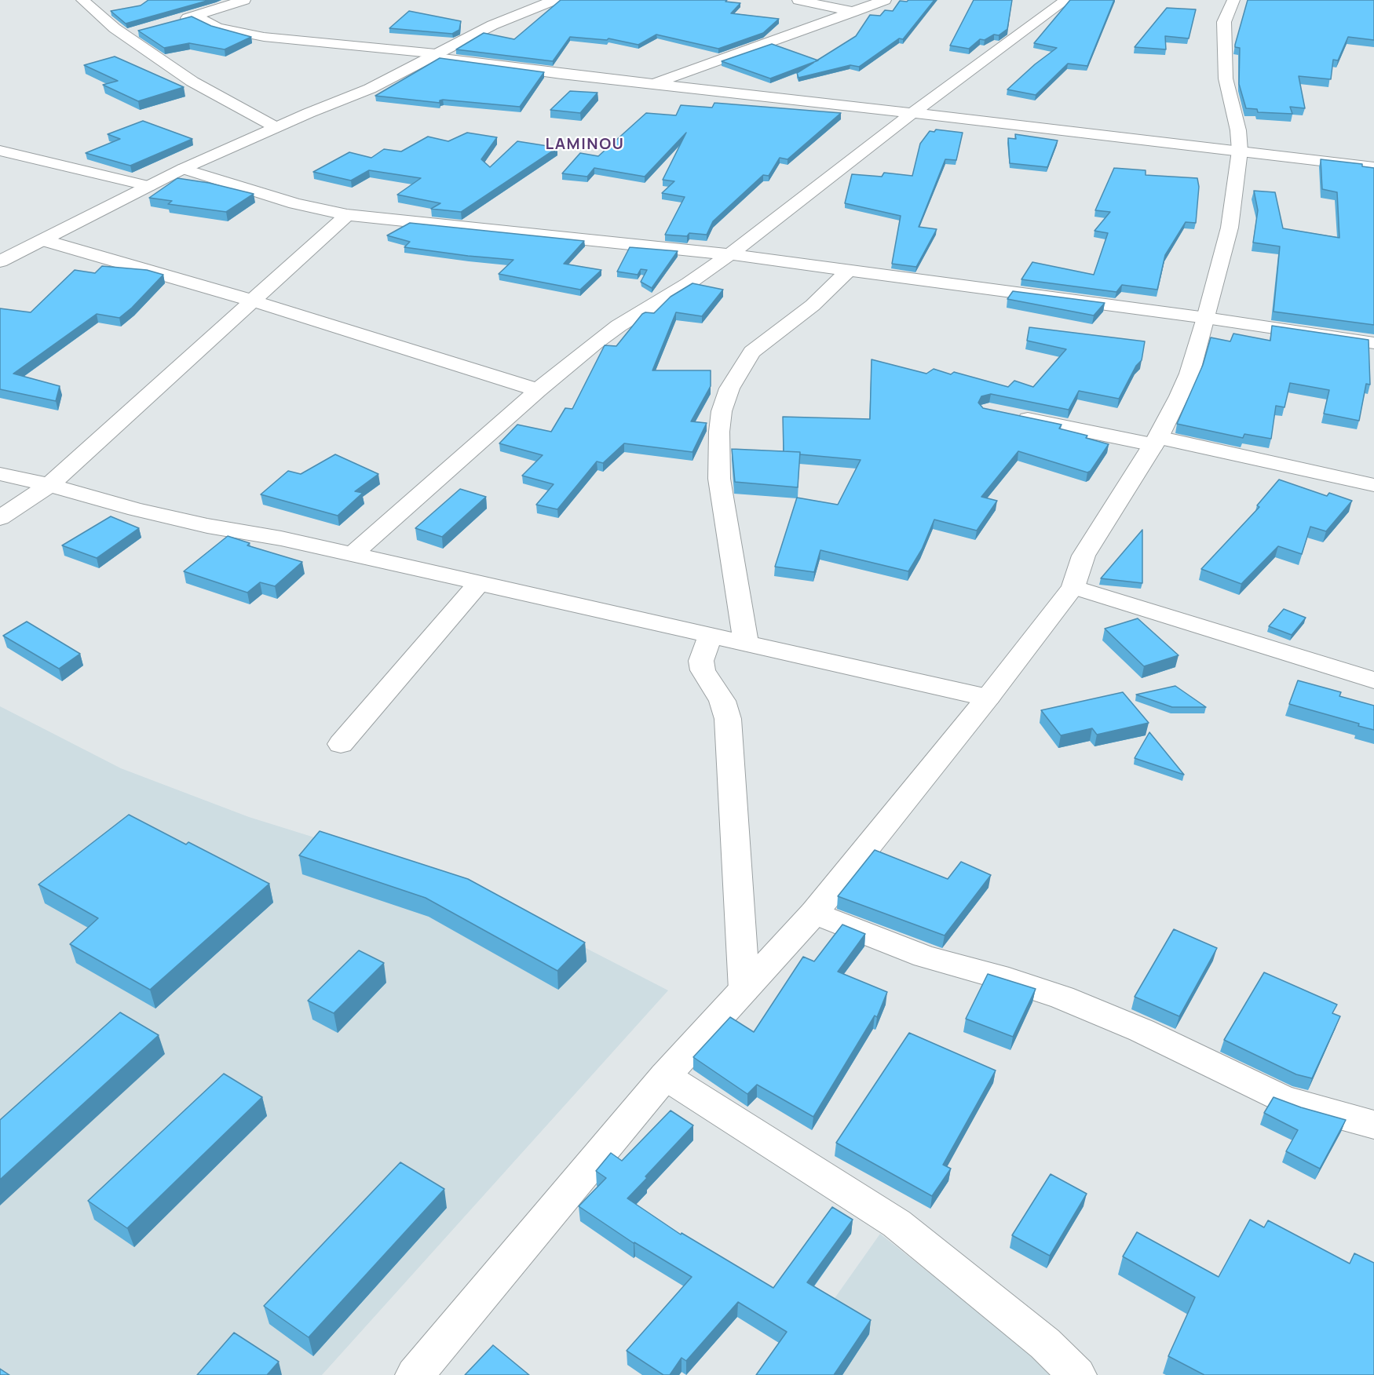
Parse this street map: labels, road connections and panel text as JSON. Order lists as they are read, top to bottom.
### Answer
{
  "districts": ["LAMINOU"]
}
